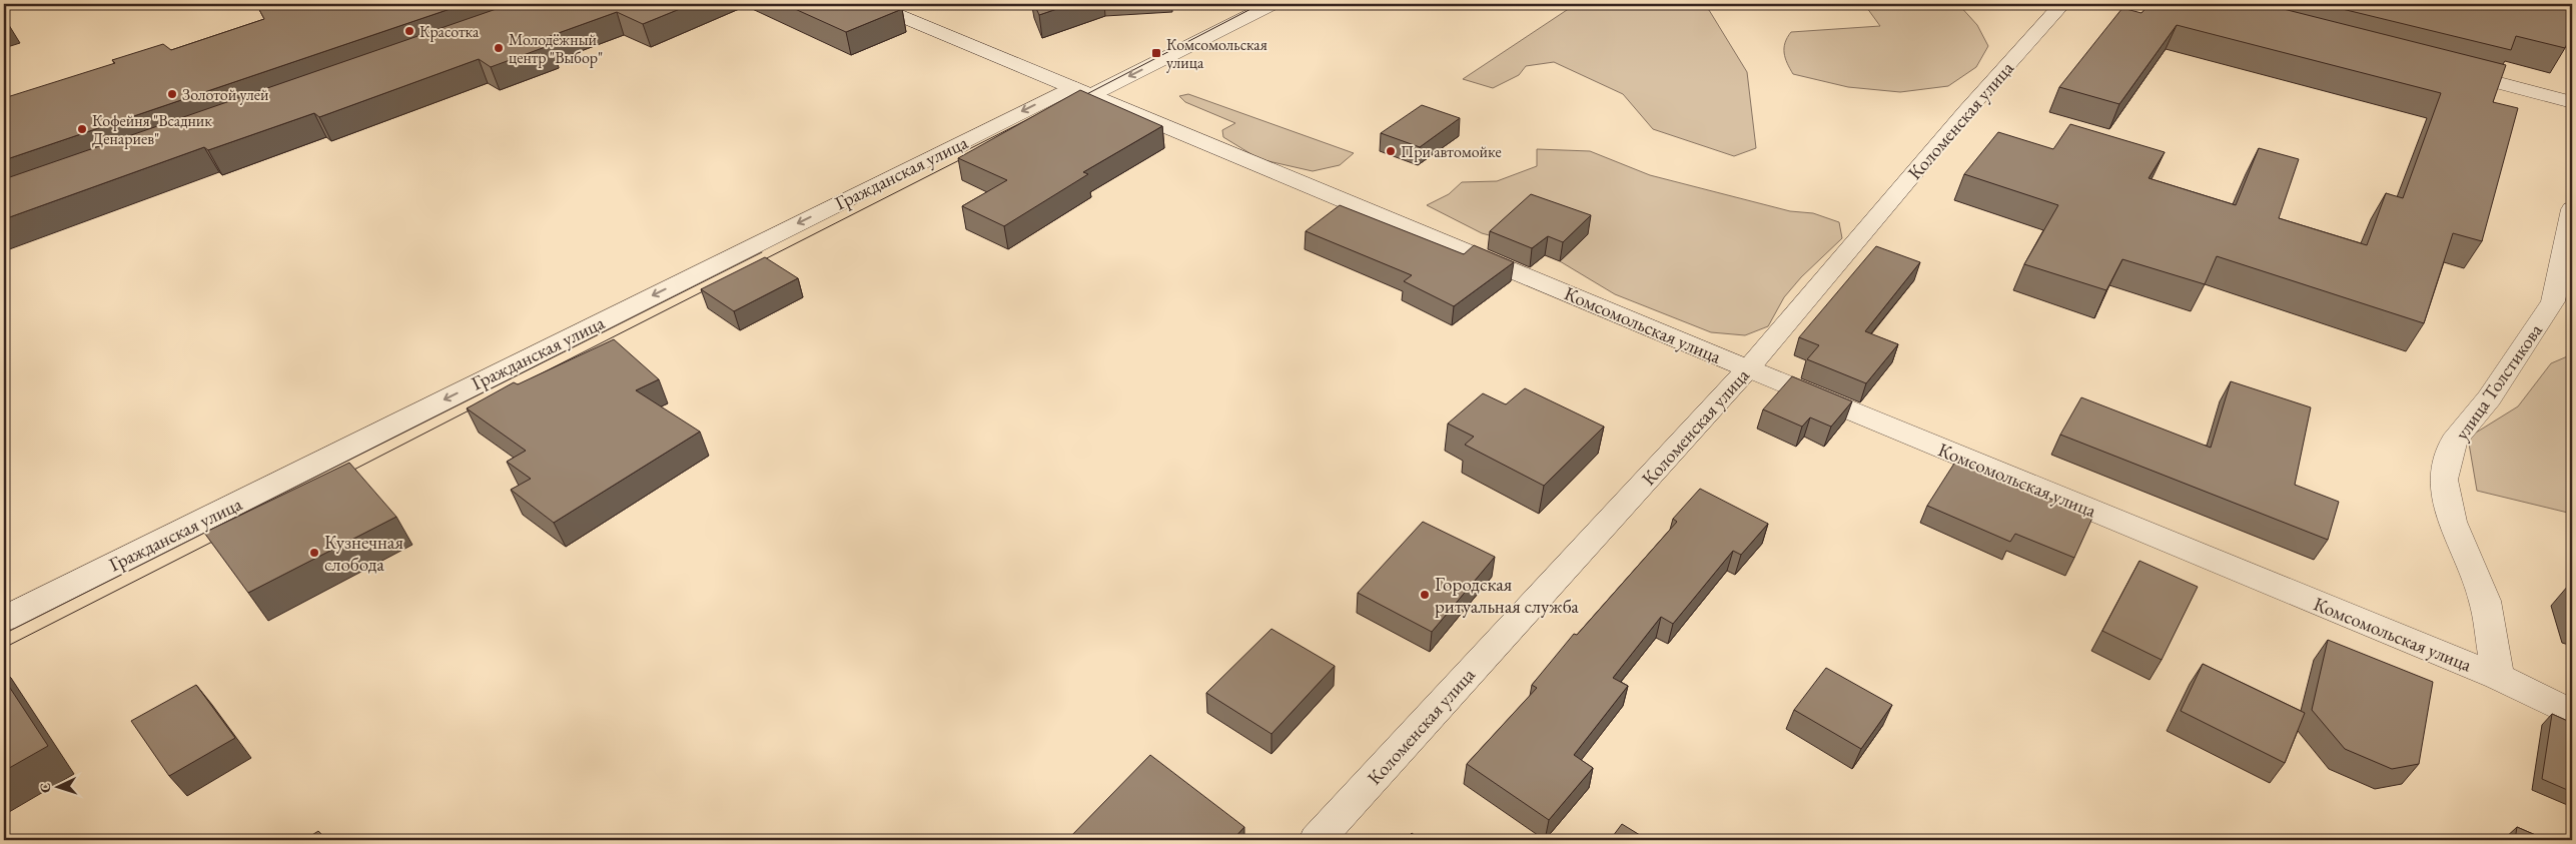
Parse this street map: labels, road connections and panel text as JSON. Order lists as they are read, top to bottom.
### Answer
{
  "streets": {
    "street": [
      "Коломенская улица",
      "Гражданская улица",
      "Комсомольская улица",
      "улица Толстикова"
    ]
  },
  "crossings": [
    ["Коломенская улица", "Комсомольская улица"],
    ["Гражданская улица", "Комсомольская улица"],
    ["Комсомольская улица", "улица Толстикова"]
  ],
  "one_way": ["Гражданская улица"],
  "places": {
    "other": [
      "Красотка",
      "Молодёжный центр \"Выбор\"",
      "Золотой улей",
      "Кофейня \"Всадник Денариев\"",
      "При автомойке",
      "Кузнечная слобода",
      "Городская ритуальная служба"
    ],
    "transit": ["Комсомольская улица"]
  },
  "north": "left"
}
